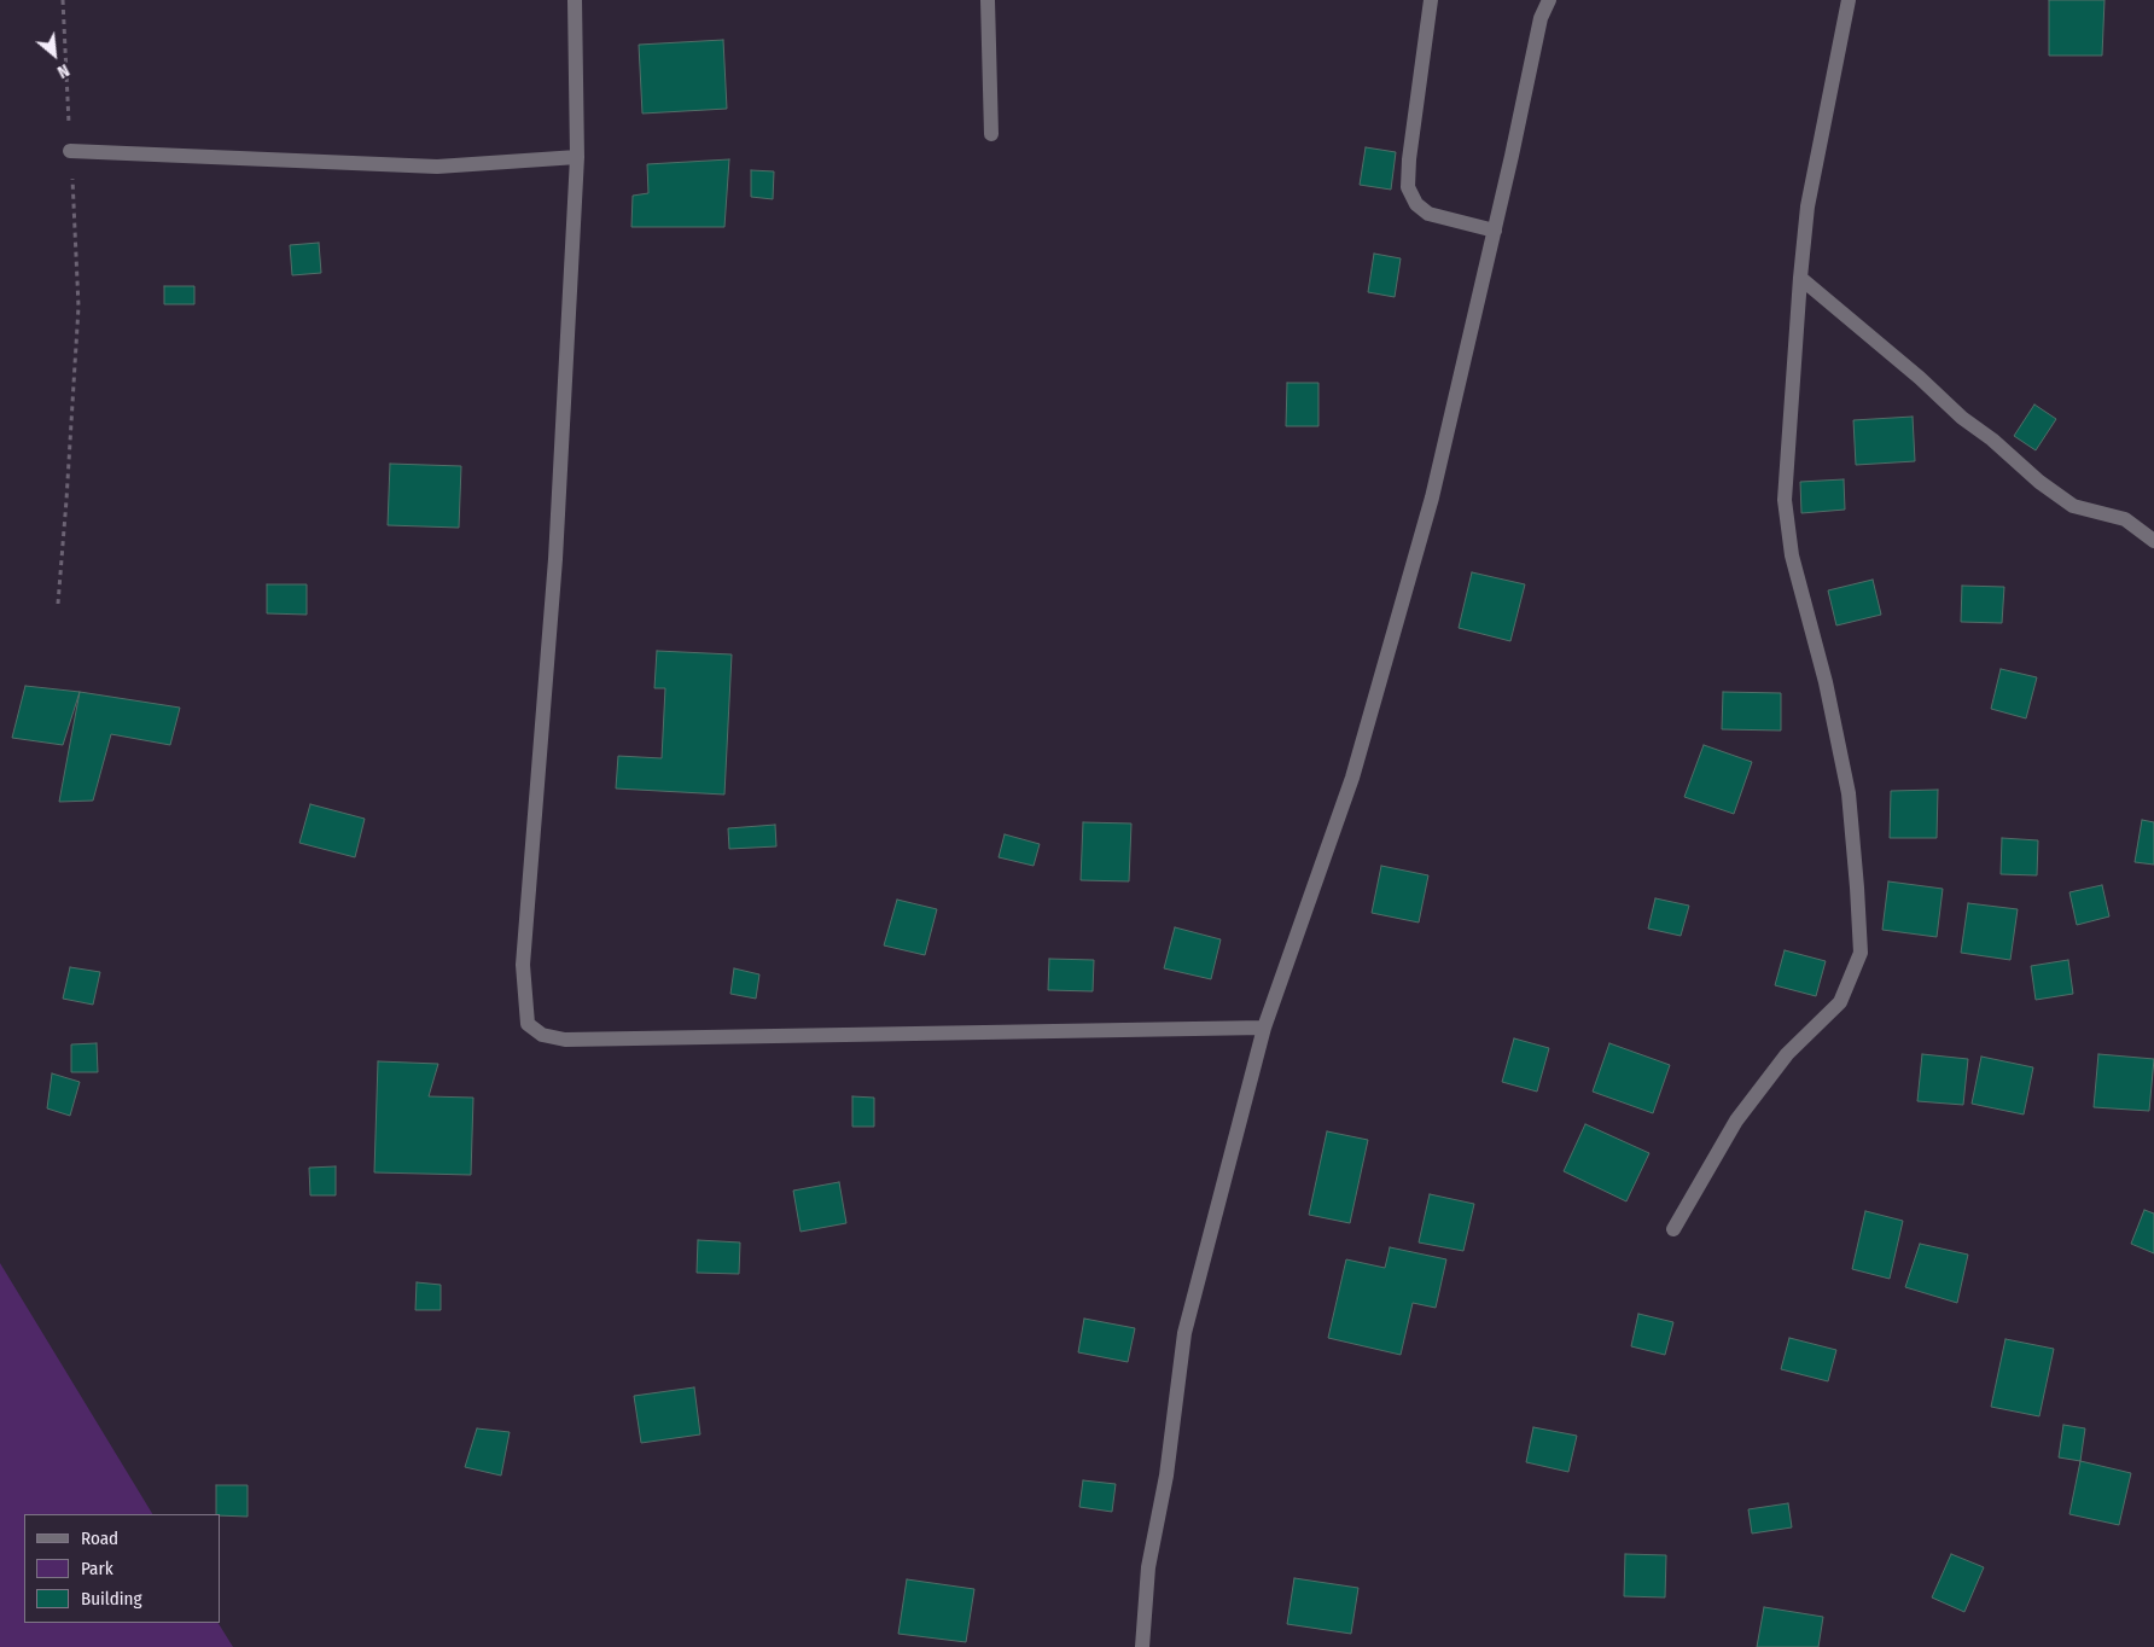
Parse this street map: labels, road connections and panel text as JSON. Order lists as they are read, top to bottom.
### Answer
{
  "legend": ["Road", "Park", "Building"],
  "north": "bottom right"
}
